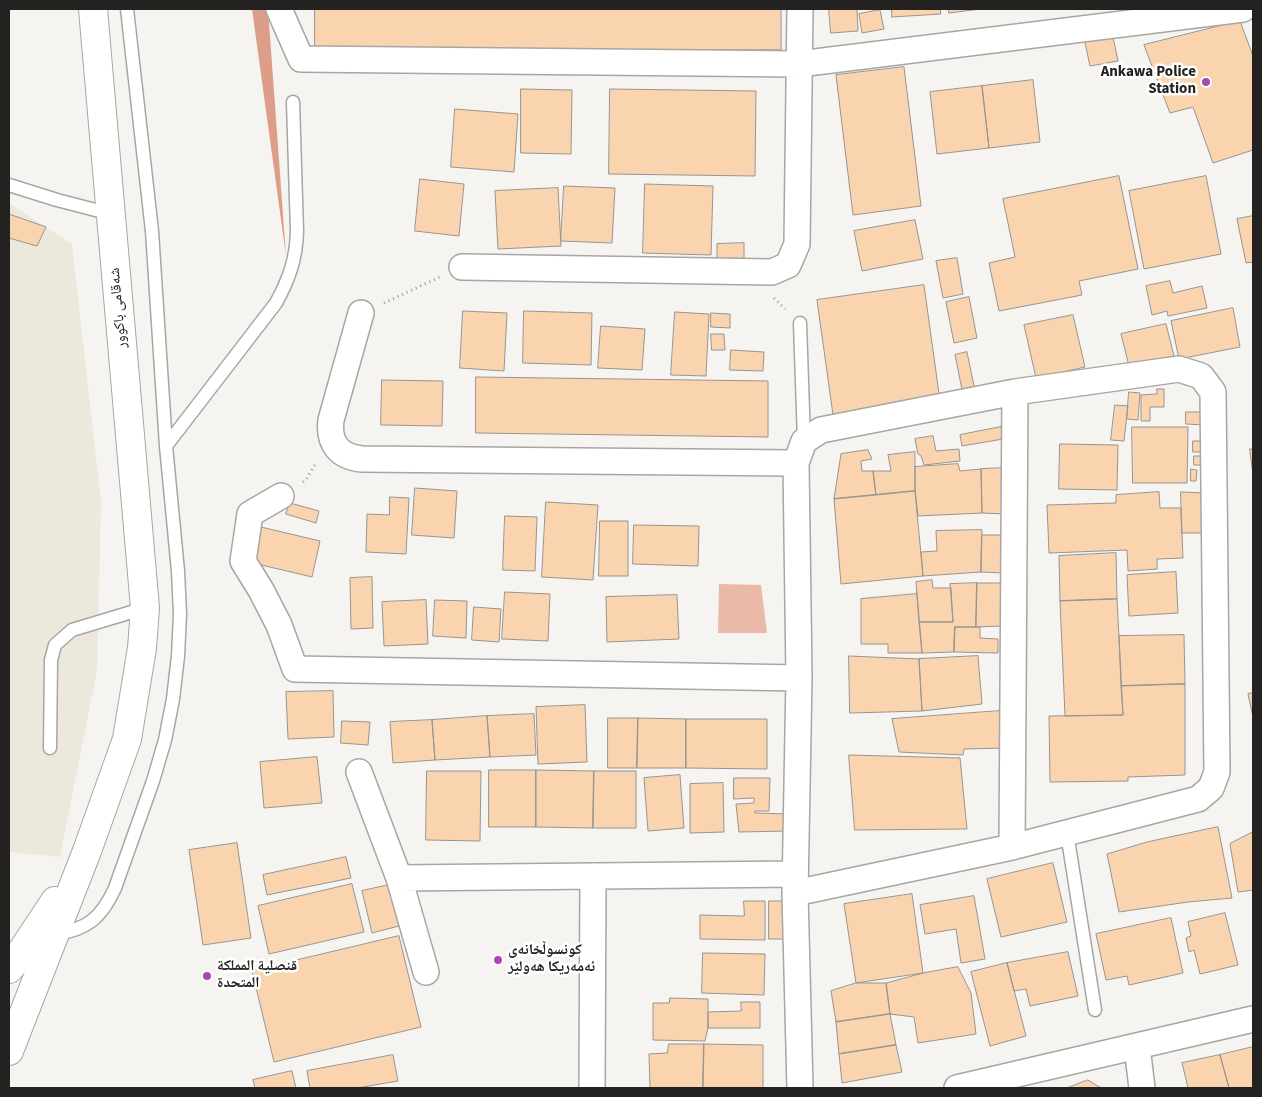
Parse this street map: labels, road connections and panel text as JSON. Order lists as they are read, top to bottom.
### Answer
{
  "streets": {
    "street": ["شەقامی باکوور"]
  },
  "places": ["Ankawa Police Station", "کونسوڵخانەی ئەمەریکا هەولێر", "قنصلية المملكة المتحدة"]
}
